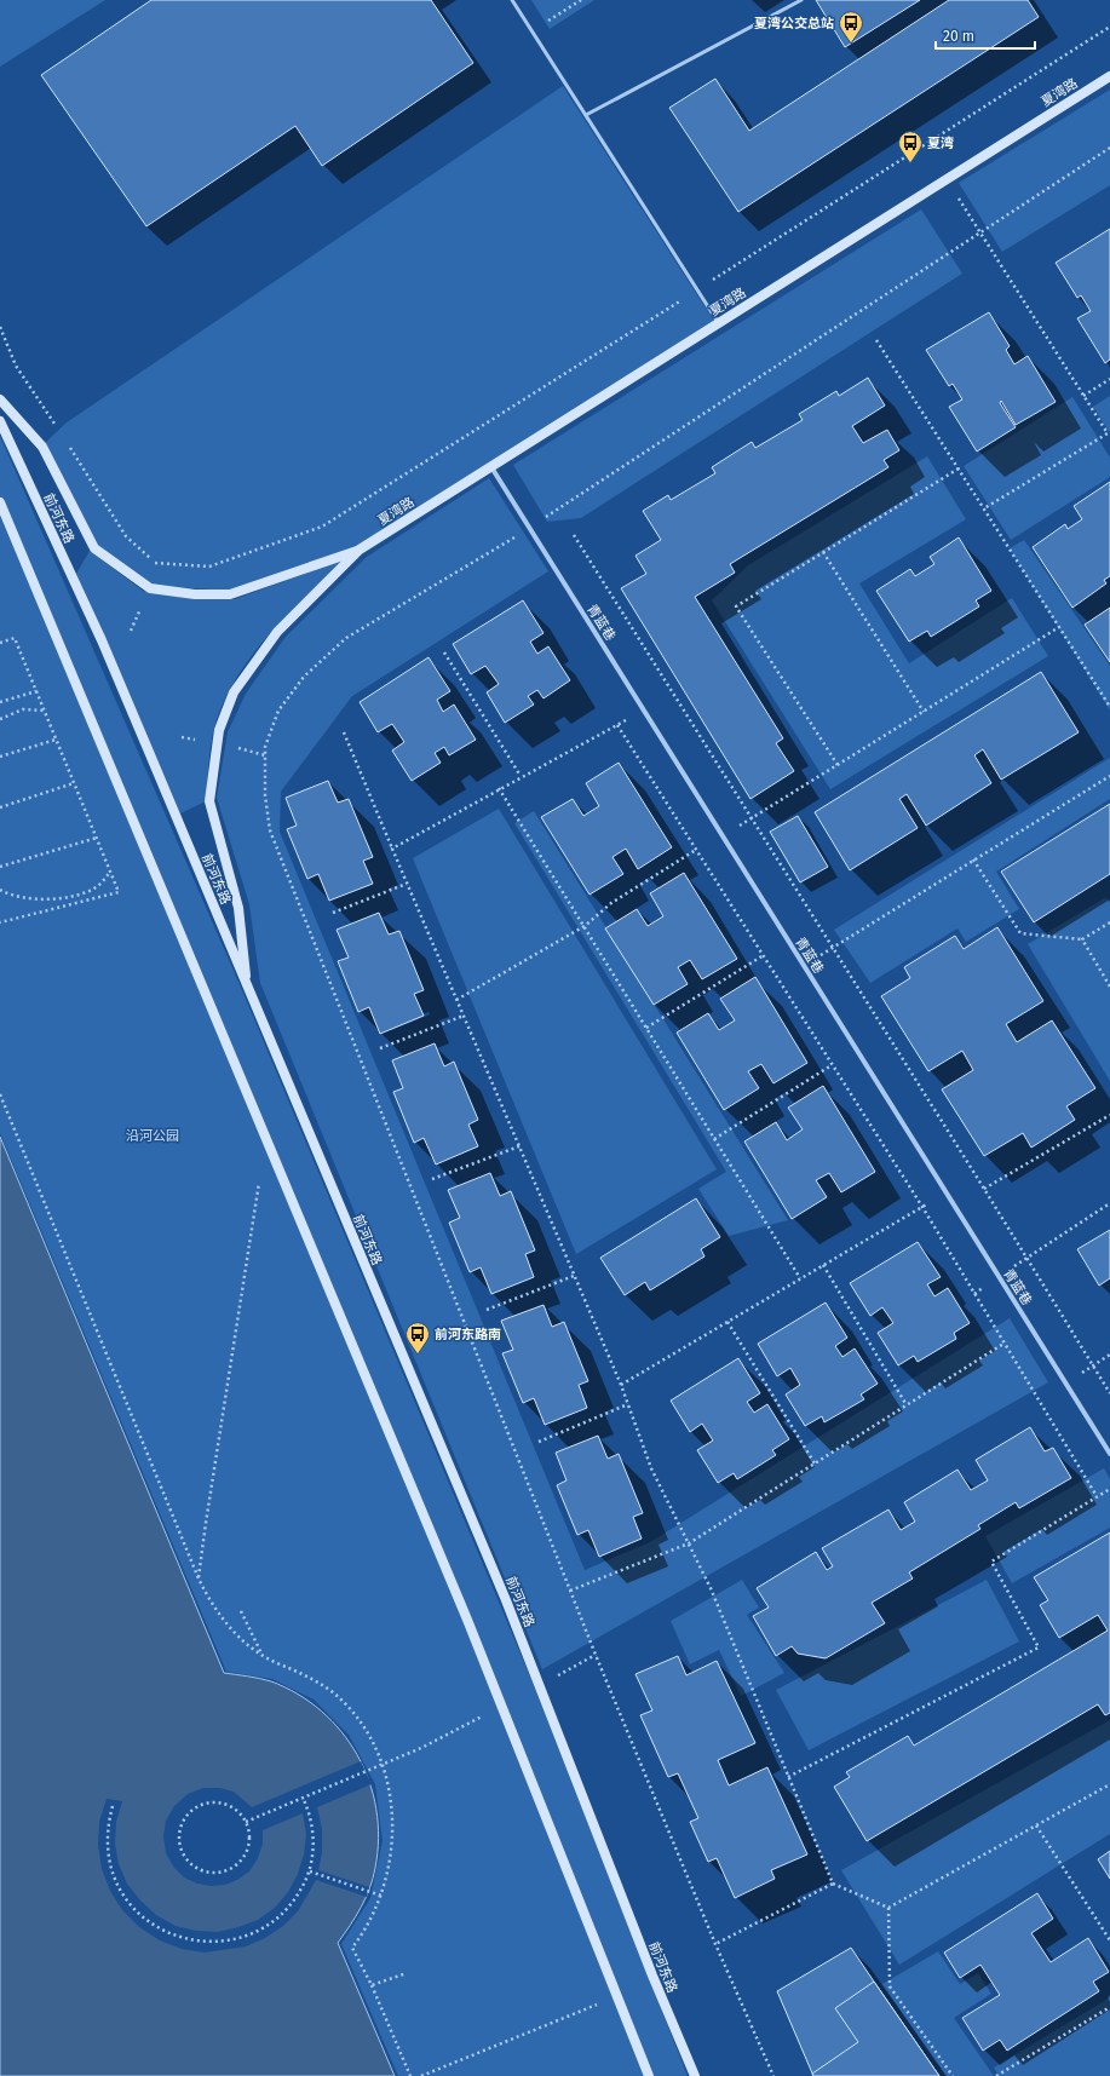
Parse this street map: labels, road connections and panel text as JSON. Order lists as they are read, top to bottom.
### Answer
{
  "streets": {
    "main road": ["夏湾路", "前河东路"],
    "street": ["青蓝巷"]
  },
  "crossings": [
    ["夏湾路", "青蓝巷"]
  ],
  "parks": ["沿河公园"],
  "places": {
    "bus stop": ["夏湾公交总站", "夏湾", "前河东路南"]
  },
  "scale_bar": "20 m"
}
